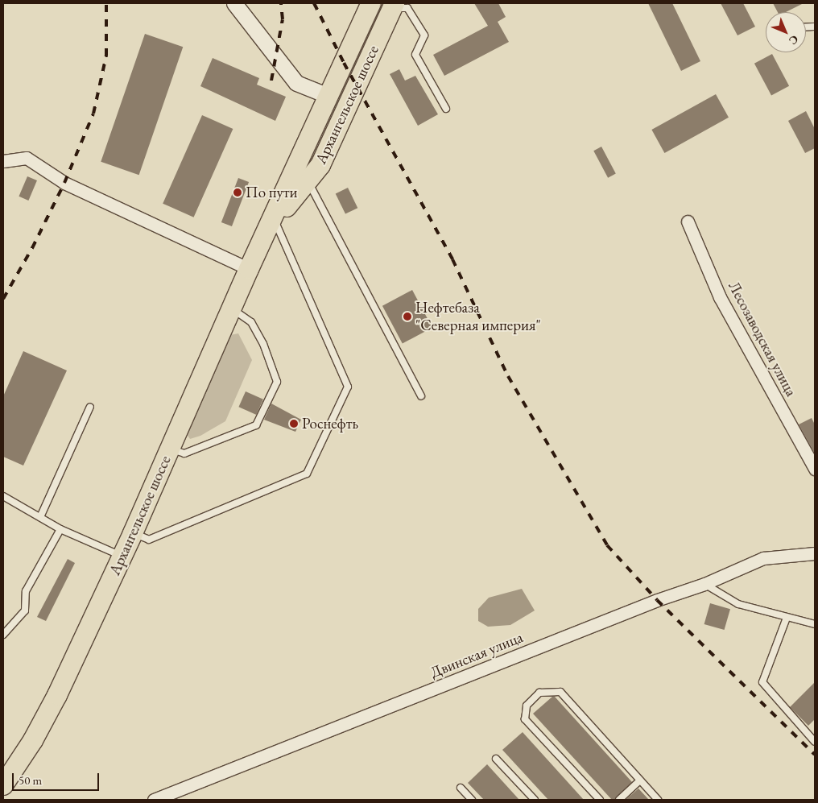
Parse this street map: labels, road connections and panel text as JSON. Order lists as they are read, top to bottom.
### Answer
{
  "streets": {
    "main road": ["Архангельское шоссе"],
    "street": ["Лесозаводская улица", "Двинская улица"]
  },
  "places": ["По пути", "Нефтебаза \"Северная империя\"", "Роснефть"],
  "scale_bar": "50 m",
  "north": "bottom right"
}
